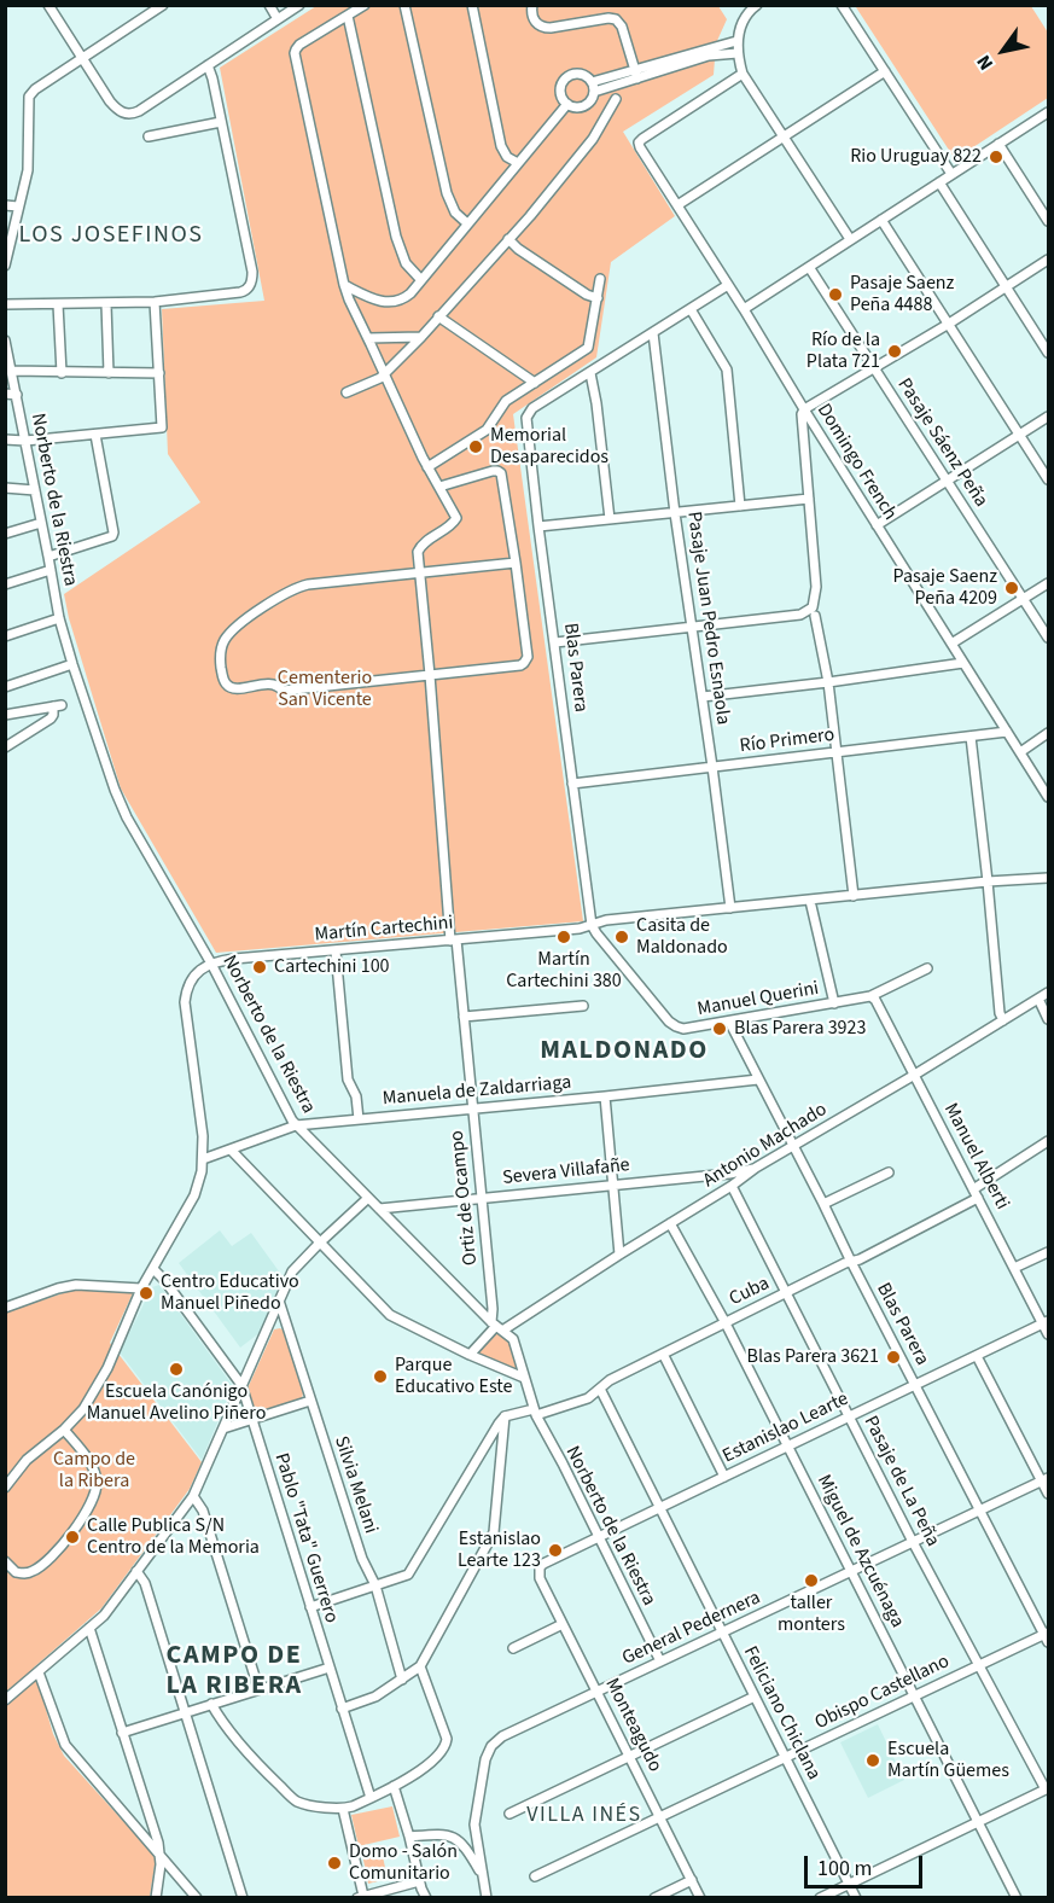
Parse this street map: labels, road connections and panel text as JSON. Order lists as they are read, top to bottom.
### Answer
{
  "streets": {
    "street": [
      "Pasaje Sáenz Peña",
      "Domingo French",
      "Norberto de la Riestra",
      "Pasaje Juan Pedro Esnaola",
      "Blas Parera",
      "Río Primero",
      "Martín Cartechini",
      "Manuel Querini",
      "Manuela de Zaldarriaga",
      "Antonio Machado",
      "Manuel Alberti",
      "Severa Villafañe",
      "Ortiz de Ocampo",
      "Cuba",
      "Estanislao Learte",
      "Pasaje de La Peña",
      "Silvia Melani",
      "Pablo \"Tata\" Guerrero",
      "Miguel de Azcuénaga",
      "General Pedernera",
      "Obispo Castellano",
      "Feliciano Chiclana",
      "Monteagudo"
    ]
  },
  "crossings": [
    ["Domingo French", "Río Primero"],
    ["Norberto de la Riestra", "Martín Cartechini"],
    ["Norberto de la Riestra", "Manuela de Zaldarriaga"],
    ["Norberto de la Riestra", "Antonio Machado"],
    ["Norberto de la Riestra", "Severa Villafañe"],
    ["Norberto de la Riestra", "Ortiz de Ocampo"],
    ["Norberto de la Riestra", "Cuba"],
    ["Norberto de la Riestra", "Estanislao Learte"],
    ["Norberto de la Riestra", "General Pedernera"],
    ["Pasaje Juan Pedro Esnaola", "Río Primero"],
    ["Pasaje Juan Pedro Esnaola", "Martín Cartechini"],
    ["Blas Parera", "Río Primero"],
    ["Blas Parera", "Martín Cartechini"],
    ["Blas Parera", "Manuel Querini"],
    ["Blas Parera", "Manuela de Zaldarriaga"],
    ["Blas Parera", "Antonio Machado"],
    ["Blas Parera", "Cuba"],
    ["Blas Parera", "Estanislao Learte"],
    ["Blas Parera", "General Pedernera"],
    ["Blas Parera", "Obispo Castellano"],
    ["Martín Cartechini", "Manuel Querini"],
    ["Martín Cartechini", "Ortiz de Ocampo"],
    ["Manuel Querini", "Manuel Alberti"],
    ["Manuela de Zaldarriaga", "Ortiz de Ocampo"],
    ["Antonio Machado", "Manuel Alberti"],
    ["Antonio Machado", "Severa Villafañe"],
    ["Antonio Machado", "Ortiz de Ocampo"],
    ["Antonio Machado", "Pasaje de La Peña"],
    ["Antonio Machado", "Miguel de Azcuénaga"],
    ["Manuel Alberti", "Cuba"],
    ["Manuel Alberti", "Estanislao Learte"],
    ["Severa Villafañe", "Ortiz de Ocampo"],
    ["Cuba", "Pasaje de La Peña"],
    ["Cuba", "Miguel de Azcuénaga"],
    ["Cuba", "Feliciano Chiclana"],
    ["Estanislao Learte", "Pasaje de La Peña"],
    ["Estanislao Learte", "Miguel de Azcuénaga"],
    ["Estanislao Learte", "Feliciano Chiclana"],
    ["Estanislao Learte", "Monteagudo"],
    ["Pasaje de La Peña", "General Pedernera"],
    ["Pasaje de La Peña", "Obispo Castellano"],
    ["Miguel de Azcuénaga", "General Pedernera"],
    ["Miguel de Azcuénaga", "Obispo Castellano"],
    ["General Pedernera", "Feliciano Chiclana"],
    ["General Pedernera", "Monteagudo"],
    ["Obispo Castellano", "Feliciano Chiclana"],
    ["Obispo Castellano", "Monteagudo"]
  ],
  "districts": [
    "LOS JOSEFINOS",
    "MALDONADO",
    "CAMPO DE LA RIBERA",
    "VILLA INÉS"
  ],
  "parks": ["Cementerio San Vicente", "Campo de la Ribera"],
  "places": [
    "Rio Uruguay 822",
    "Pasaje Saenz Peña 4488",
    "Río de la Plata 721",
    "Memorial Desaparecidos",
    "Pasaje Saenz Peña 4209",
    "Martín Cartechini 380",
    "Casita de Maldonado",
    "Cartechini 100",
    "Blas Parera 3923",
    "Centro Educativo Manuel Piñedo",
    "Blas Parera 3621",
    "Escuela Canónigo Manuel Avelino Piñero",
    "Parque Educativo Este",
    "Calle Publica S/N Centro de la Memoria",
    "Estanislao Learte 123",
    "taller monters",
    "Escuela Martín Güemes",
    "Domo - Salón Comunitario"
  ],
  "scale_bar": "100 m",
  "north": "bottom left"
}
